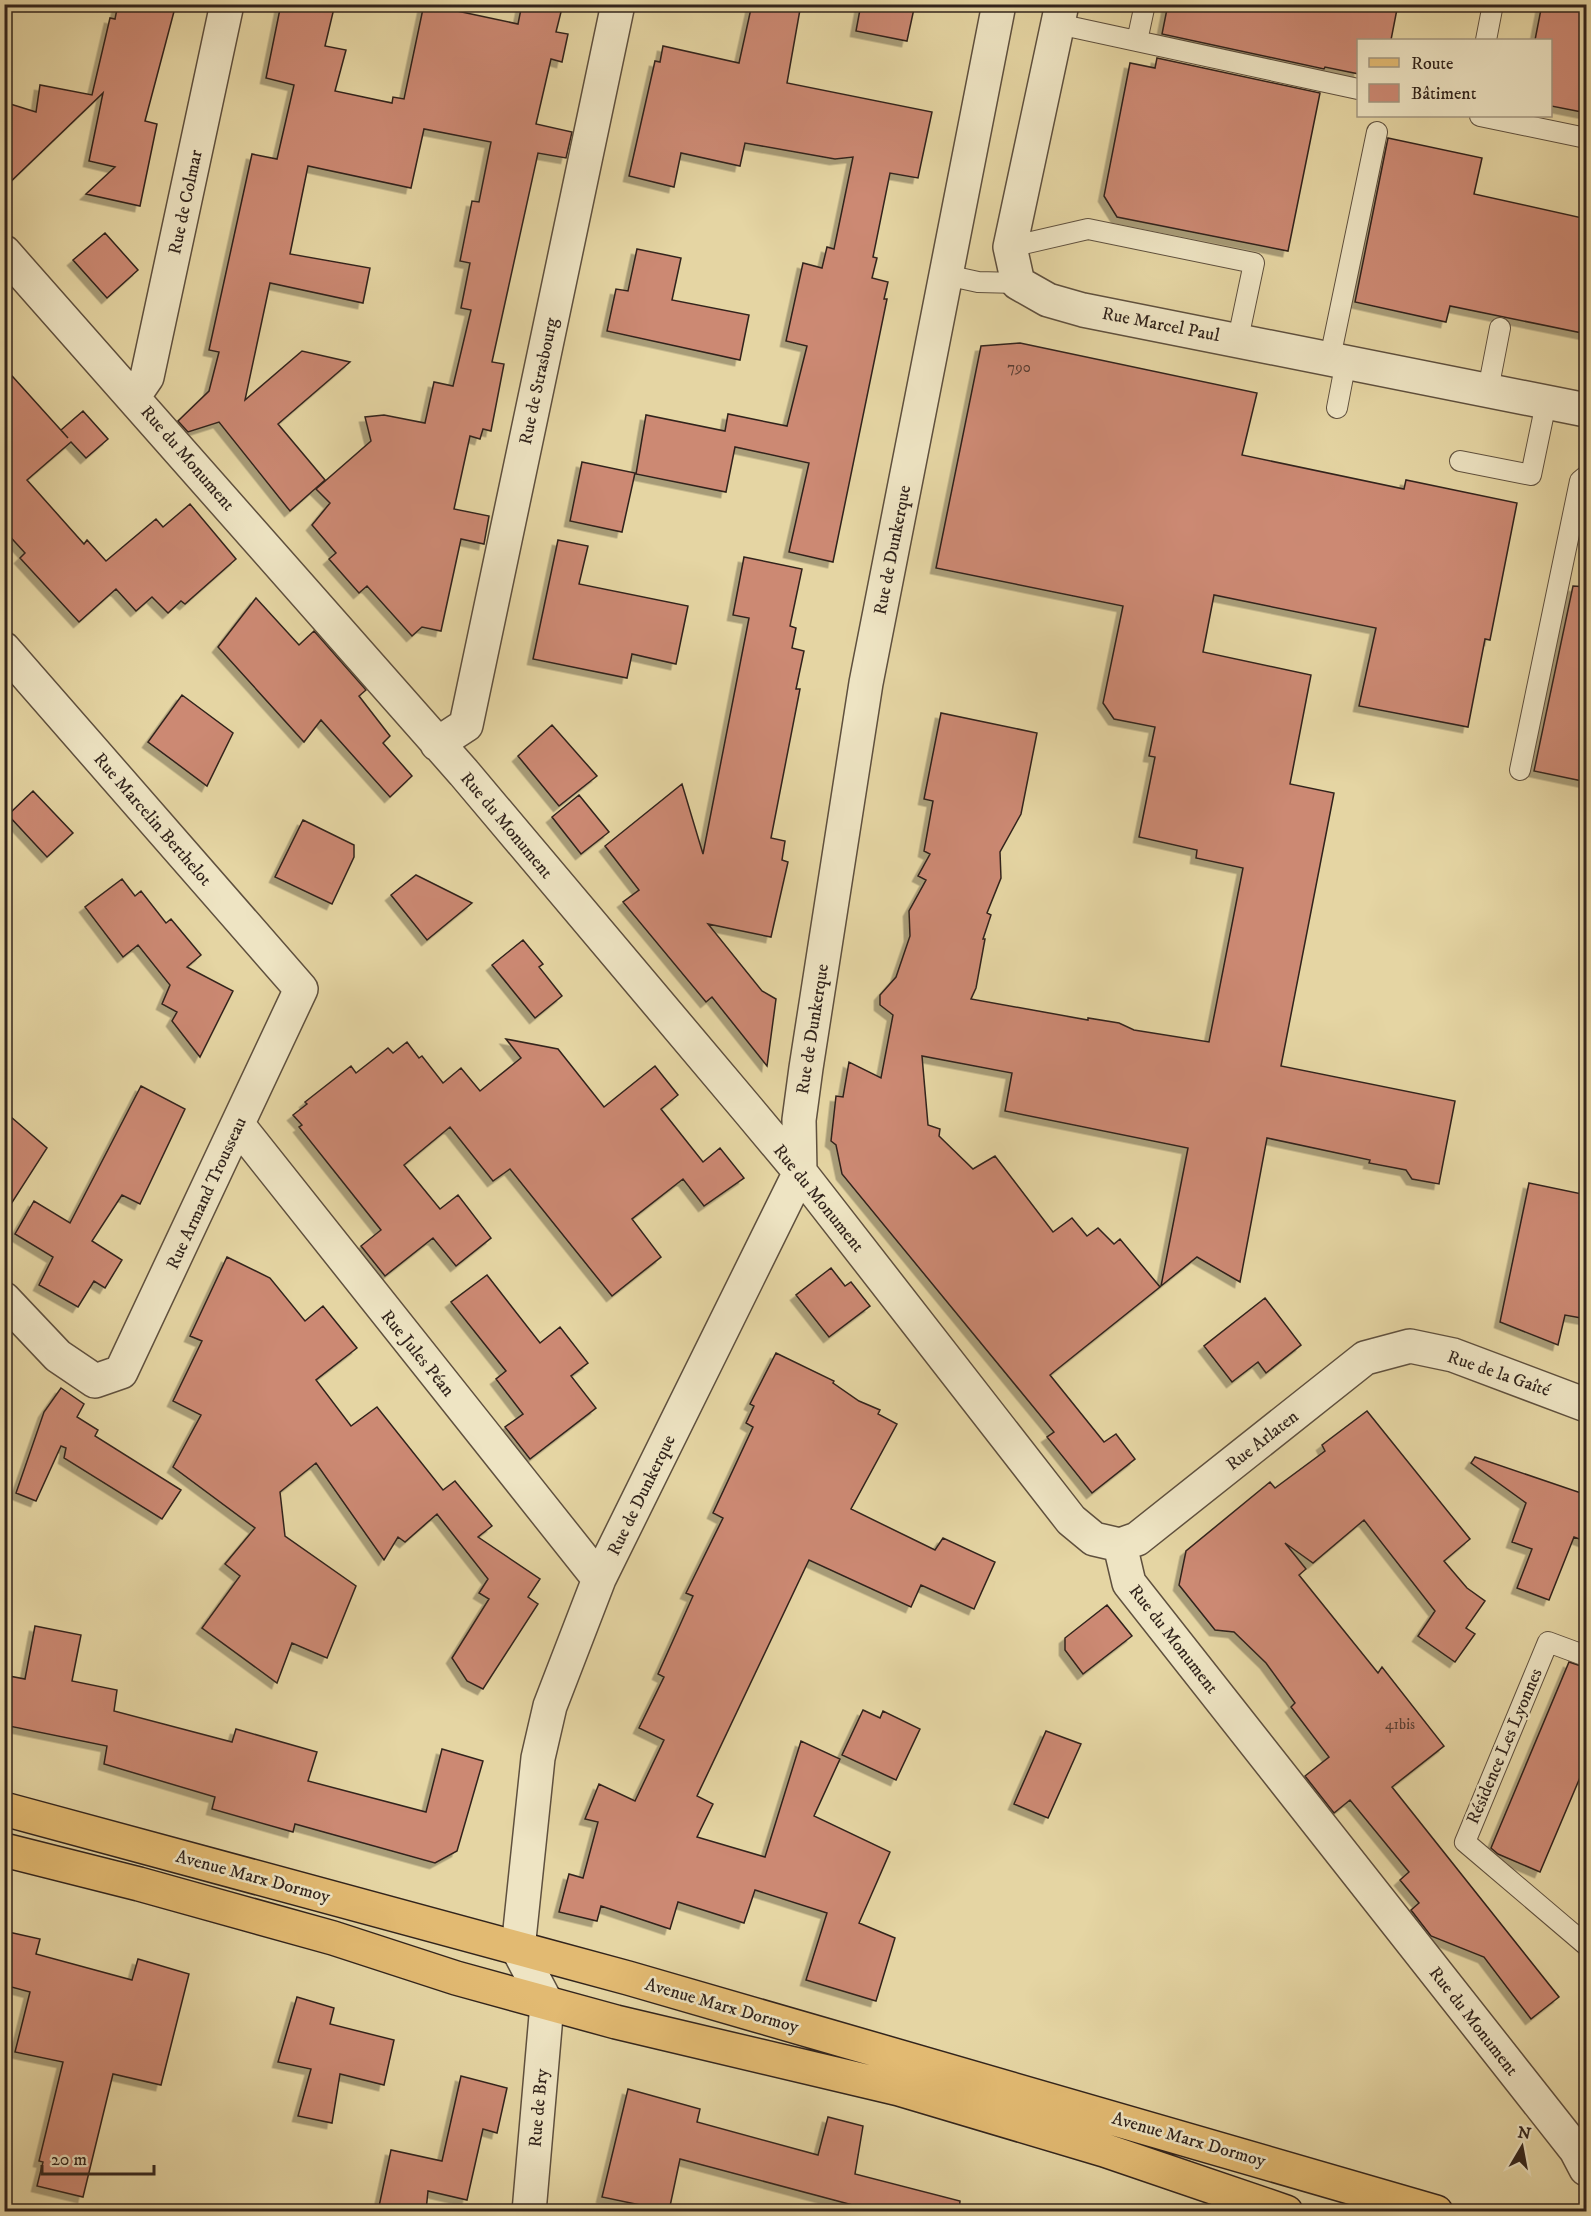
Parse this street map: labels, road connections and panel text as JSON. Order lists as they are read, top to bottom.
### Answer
{
  "streets": {
    "main road": ["Avenue Marx Dormoy"],
    "street": [
      "Rue de Colmar",
      "Rue Marcel Paul",
      "Rue de Strasbourg",
      "Rue du Monument",
      "Rue de Dunkerque",
      "Rue Marcelin Berthelot",
      "Rue Armand Trousseau",
      "Rue Jules Péan",
      "Rue de la Gaîté",
      "Rue Arlaten",
      "Rue de Bry"
    ],
    "lane": ["Résidence Les Lyonnes"]
  },
  "crossings": [
    ["Rue de Colmar", "Rue du Monument"],
    ["Rue de Strasbourg", "Rue du Monument"],
    ["Rue du Monument", "Rue de Dunkerque"],
    ["Rue du Monument", "Rue Arlaten"],
    ["Rue de Dunkerque", "Rue Jules Péan"],
    ["Rue de Dunkerque", "Avenue Marx Dormoy"],
    ["Rue Marcelin Berthelot", "Rue Armand Trousseau"],
    ["Rue Armand Trousseau", "Rue Jules Péan"],
    ["Rue de la Gaîté", "Rue Arlaten"],
    ["Avenue Marx Dormoy", "Rue de Bry"]
  ],
  "house_numbers": ["790", "41bis"],
  "legend": ["Route", "Bâtiment"],
  "scale_bar": "20 m",
  "north": "top"
}
